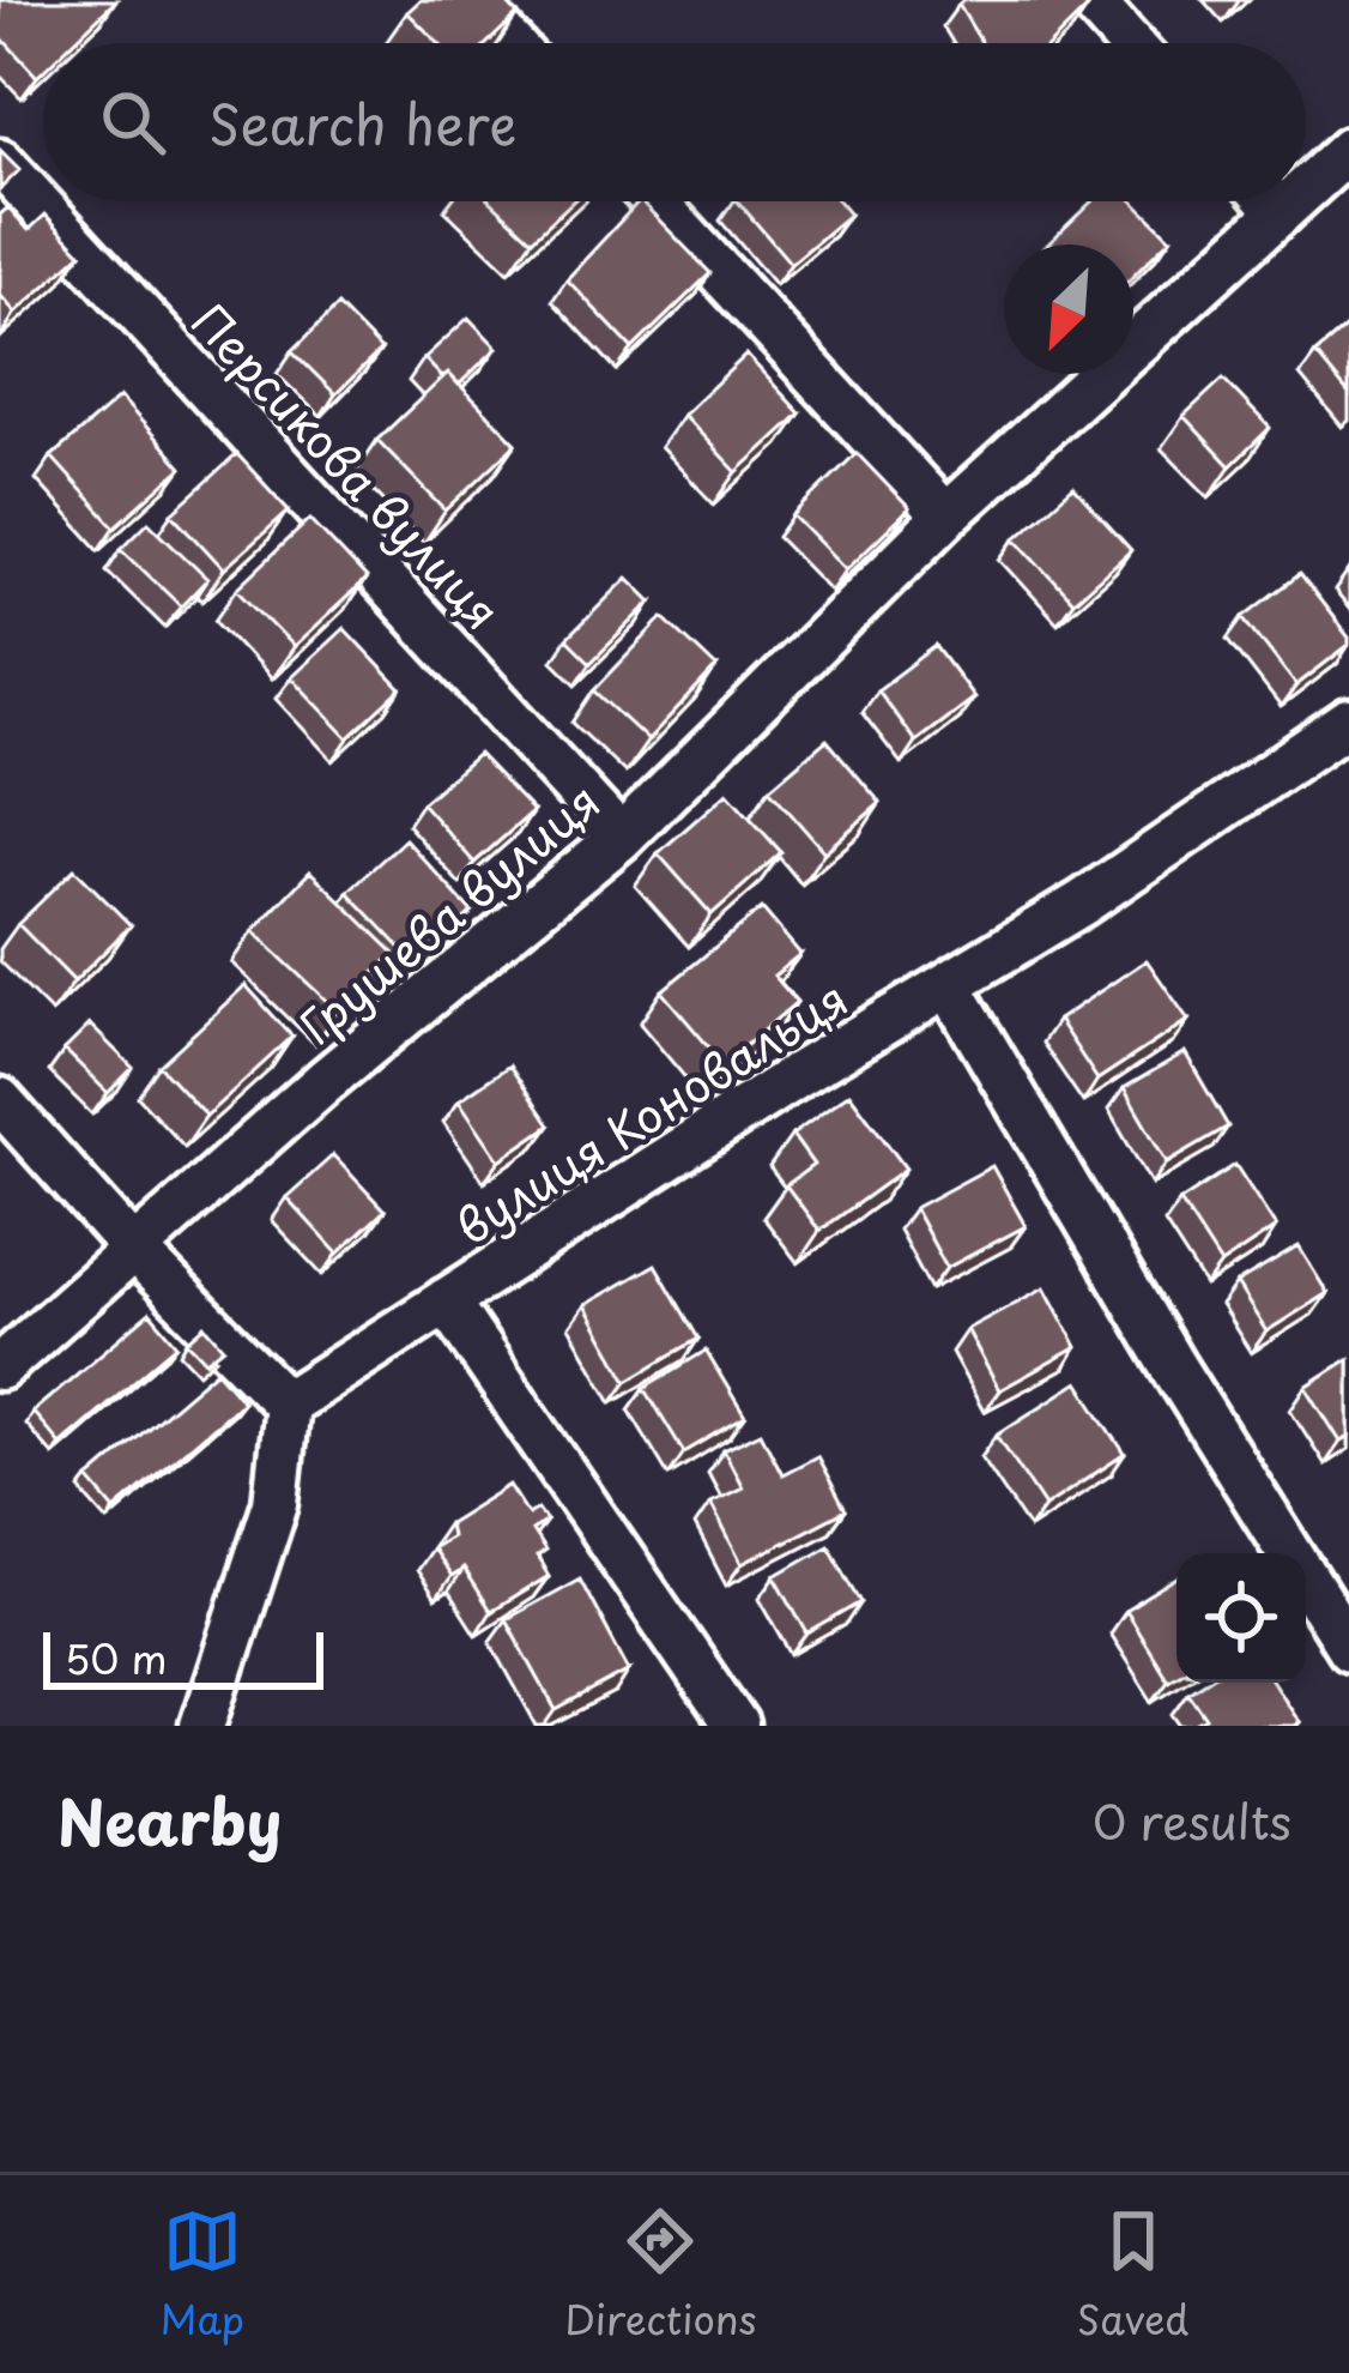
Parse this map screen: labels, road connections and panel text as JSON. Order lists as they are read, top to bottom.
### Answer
{
  "streets": {
    "street": ["Персикова вулиця", "Грушева вулиця", "вулиця Коновальця"]
  },
  "crossings": [
    ["Персикова вулиця", "Грушева вулиця"]
  ],
  "scale_bar": "50 m",
  "north": "bottom left",
  "page": {
    "search": "Search here",
    "scale": "50 m",
    "heading": ["Nearby", "0 results"],
    "nav": ["Map", "Directions", "Saved"]
  }
}
